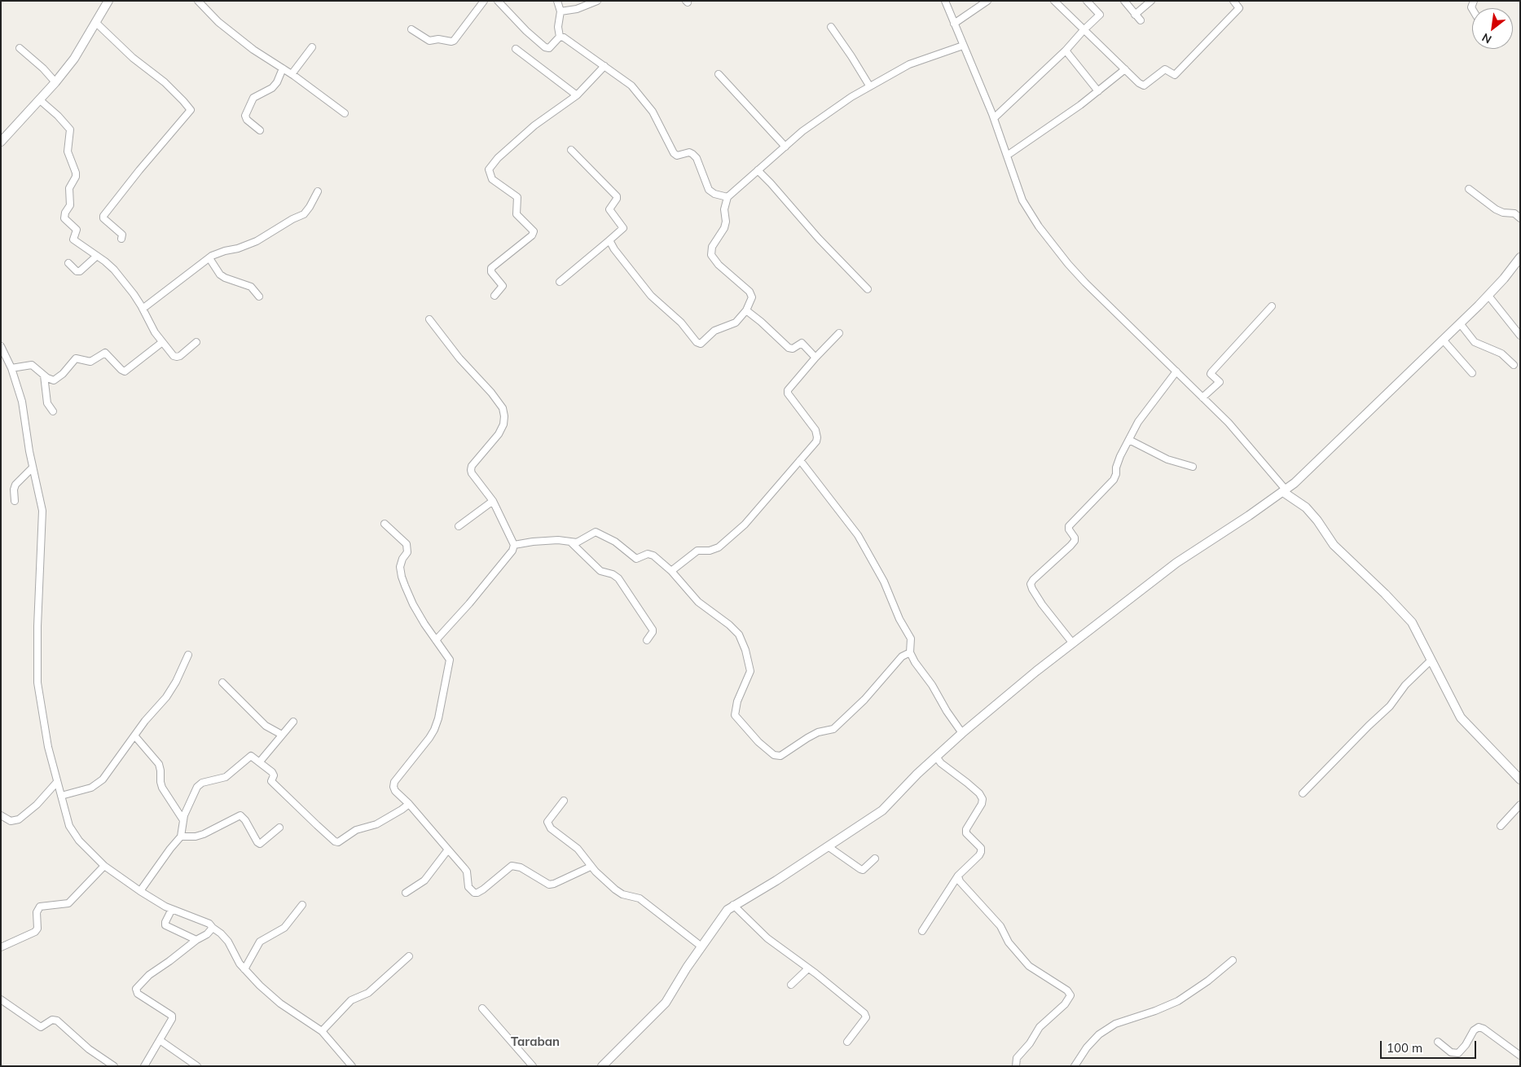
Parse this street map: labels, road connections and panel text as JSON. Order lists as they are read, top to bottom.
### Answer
{
  "districts": ["Taraban"],
  "scale_bar": "100 m",
  "north": "bottom left"
}
